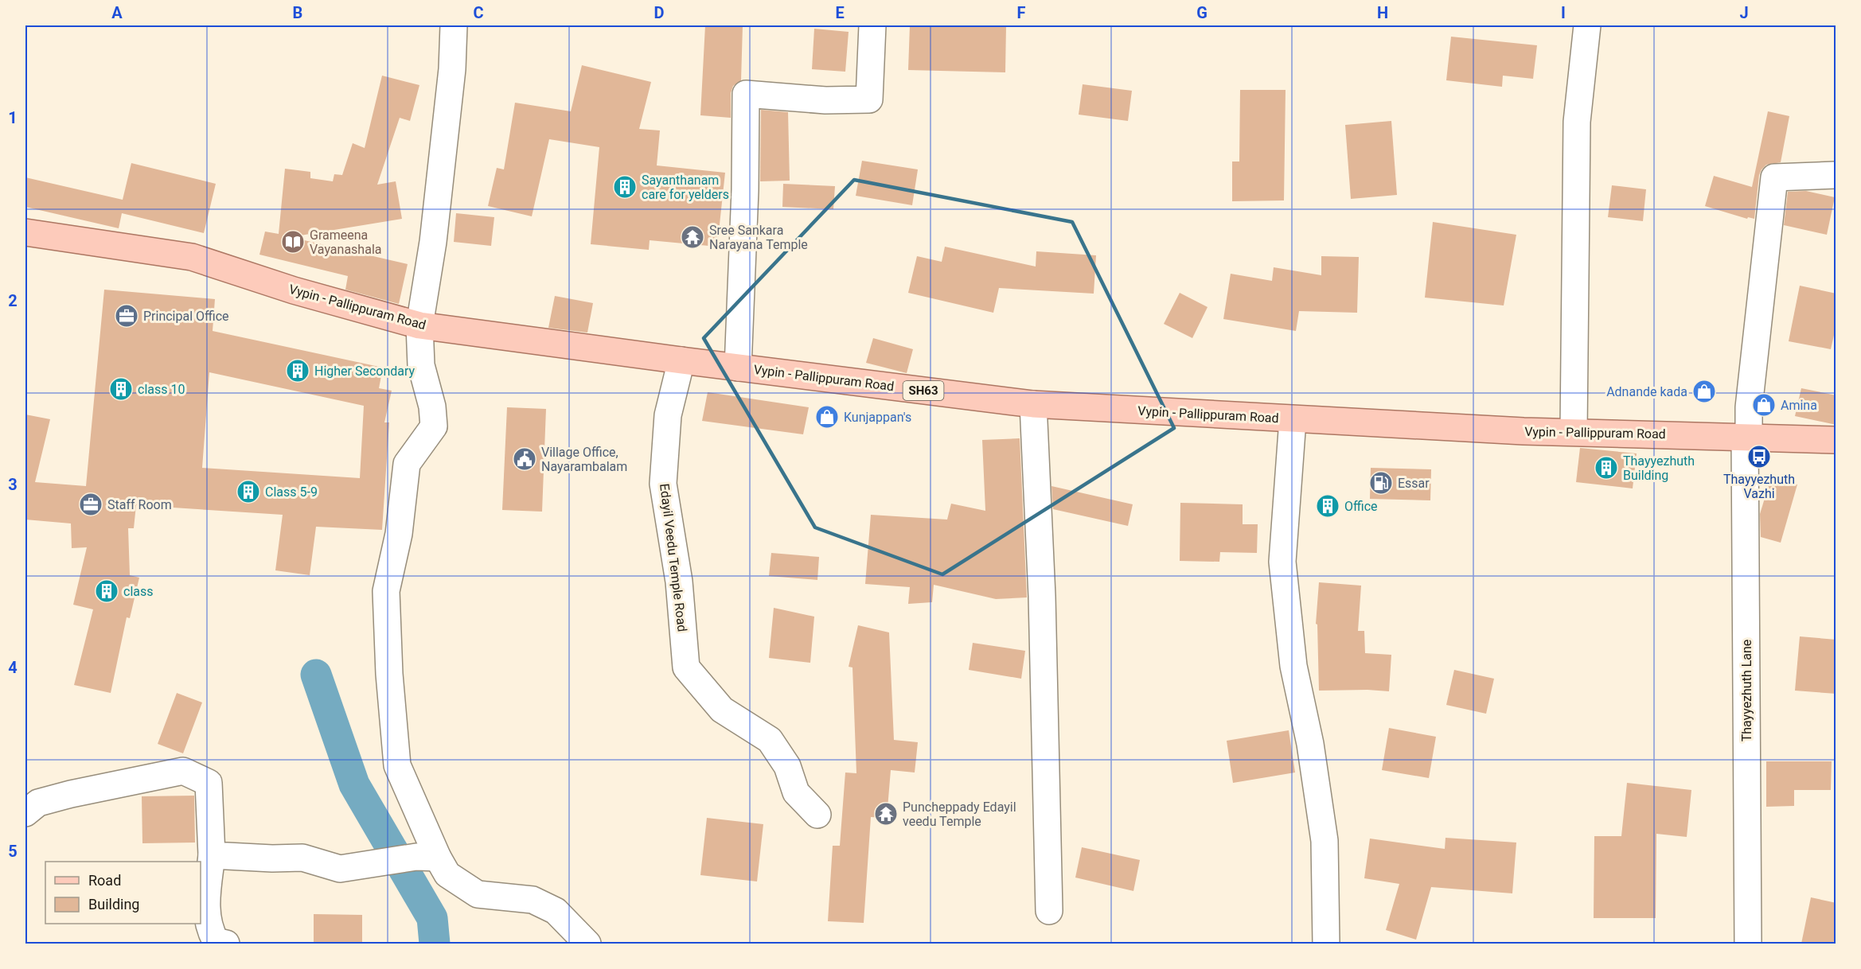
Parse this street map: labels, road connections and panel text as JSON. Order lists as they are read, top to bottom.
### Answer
{
  "streets": {
    "main road": ["Vypin - Pallippuram Road", "SH63"],
    "street": ["Edayil Veedu Temple Road", "Thayyezhuth Lane"]
  },
  "crossings": [
    ["Vypin - Pallippuram Road", "Edayil Veedu Temple Road"],
    ["Vypin - Pallippuram Road", "Thayyezhuth Lane"]
  ],
  "places": {
    "building": [
      "Sayanthanam care for yelders",
      "Higher Secondary",
      "class 10",
      "Thayyezhuth Building",
      "Class 5-9",
      "Office",
      "class"
    ],
    "temple": ["Sree Sankara Narayana Temple", "Puncheppady Edayil veedu Temple"],
    "library": ["Grameena Vayanashala"],
    "office": ["Principal Office", "Staff Room"],
    "shop": ["Adnande kada", "Amina", "Kunjappan's"],
    "bus stop": ["Thayyezhuth Vazhi"],
    "public building": ["Village Office, Nayarambalam"],
    "fuel station": ["Essar"]
  },
  "legend": ["Road", "Building"],
  "grid": {
    "columns": [
      "A",
      "B",
      "C",
      "D",
      "E",
      "F",
      "G",
      "H",
      "I",
      "J"
    ],
    "rows": [
      "1",
      "2",
      "3",
      "4",
      "5"
    ]
  }
}
